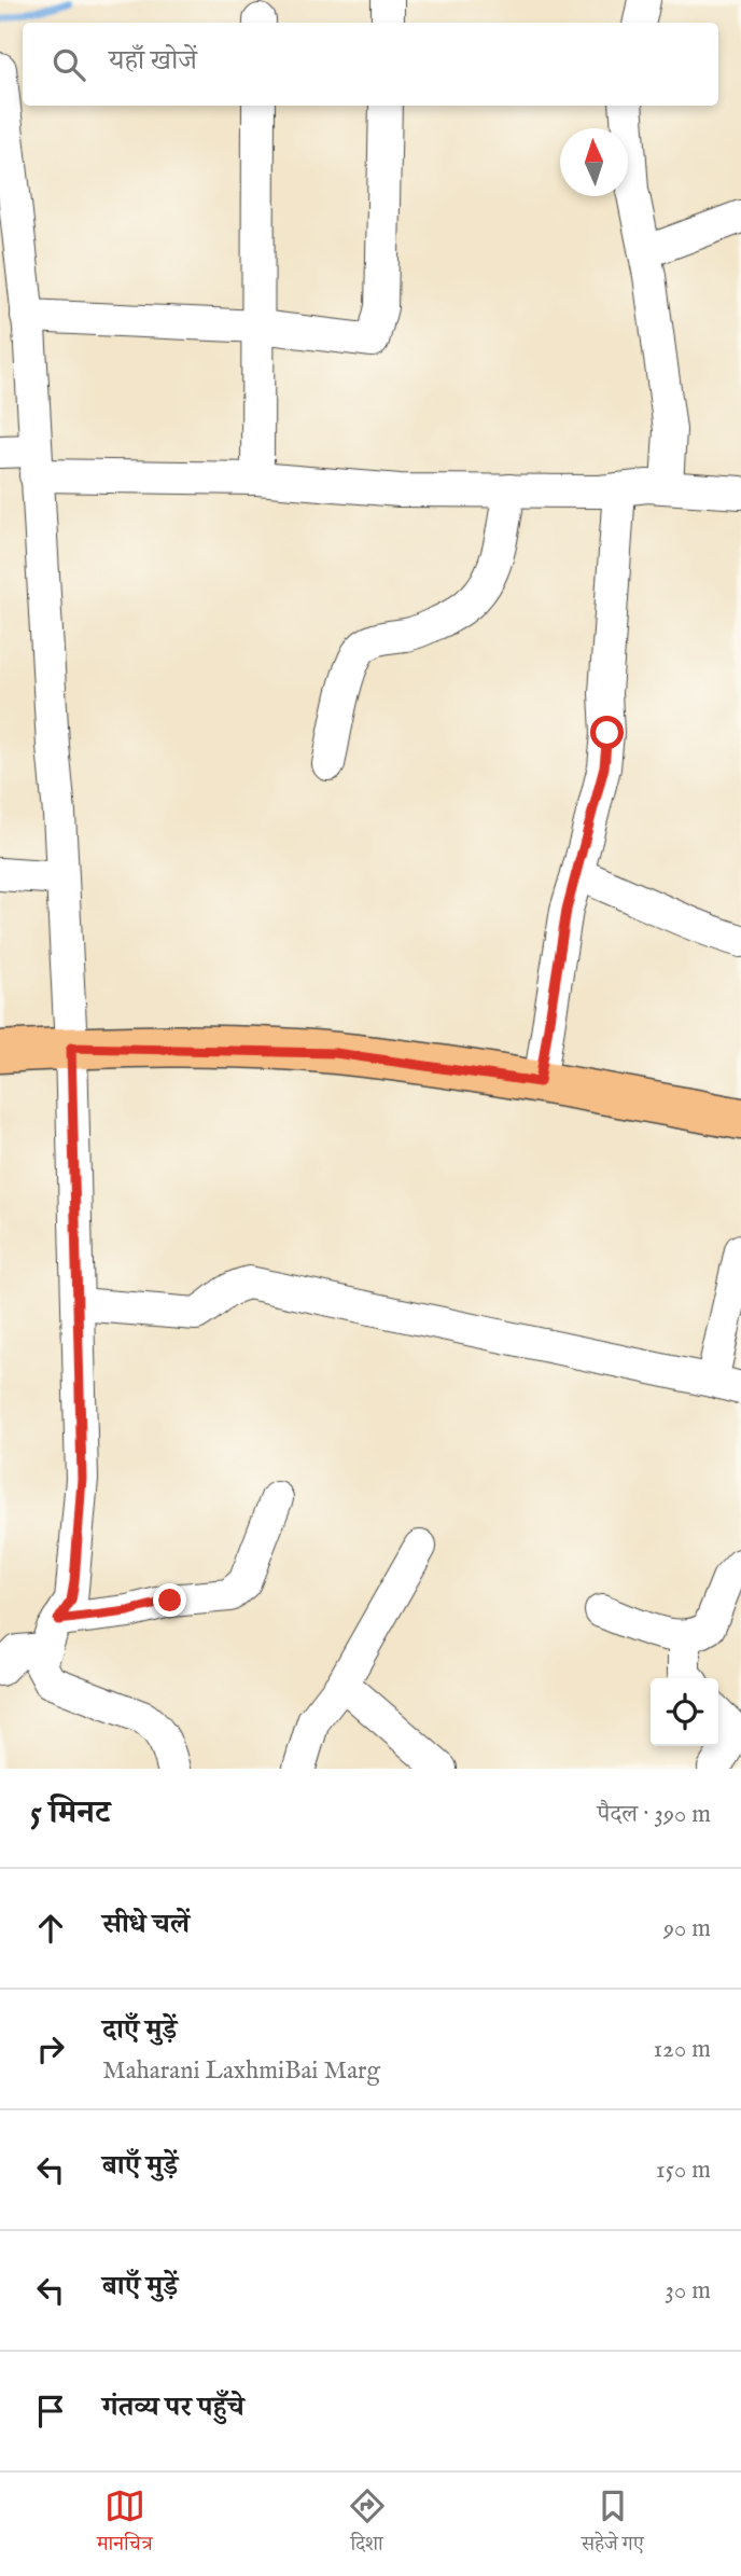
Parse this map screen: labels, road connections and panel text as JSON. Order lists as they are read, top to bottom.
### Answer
{
  "north": "top",
  "page": {
    "search": "यहाँ खोजें",
    "heading": ["5 मिनट", "पैदल · 390 m"],
    "list": [
      ["सीधे चलें", "90 m"],
      ["दाएँ मुड़ें", "Maharani LaxhmiBai Marg", "120 m"],
      ["बाएँ मुड़ें", "150 m"],
      ["बाएँ मुड़ें", "30 m"],
      "गंतव्य पर पहुँचे"
    ],
    "nav": ["मानचित्र", "दिशा", "सहेजे गए"]
  }
}
